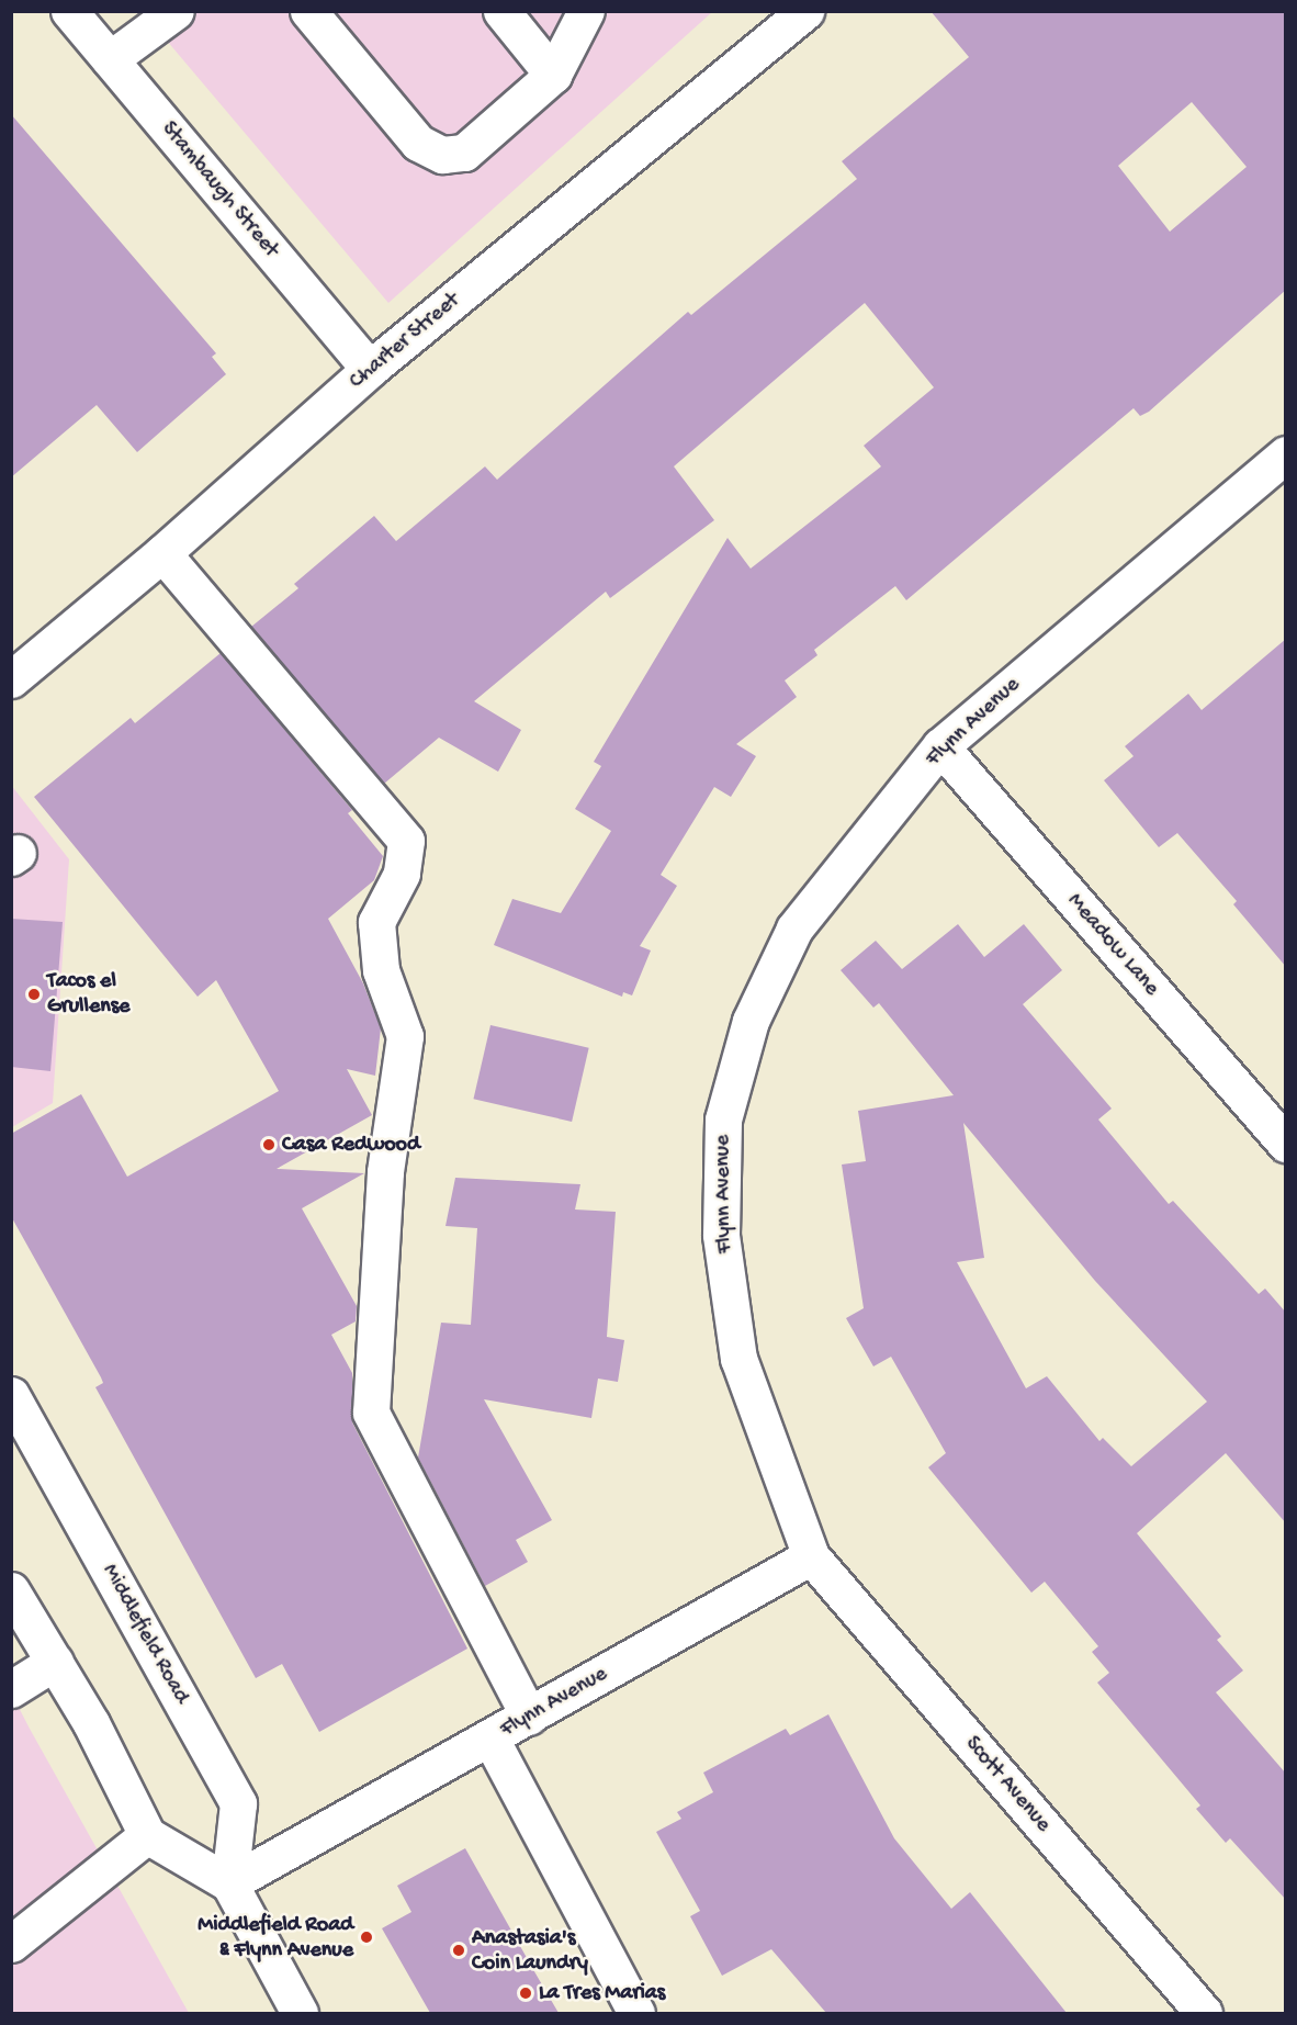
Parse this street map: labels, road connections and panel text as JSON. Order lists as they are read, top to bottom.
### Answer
{
  "streets": {
    "street": [
      "Stambaugh Street",
      "Charter Street",
      "Flynn Avenue",
      "Meadow Lane",
      "Middlefield Road",
      "Scott Avenue"
    ]
  },
  "crossings": [
    ["Stambaugh Street", "Charter Street"],
    ["Flynn Avenue", "Meadow Lane"],
    ["Flynn Avenue", "Middlefield Road"],
    ["Flynn Avenue", "Scott Avenue"]
  ],
  "places": [
    "Tacos el Grullense",
    "Casa Redwood",
    "Middlefield Road & Flynn Avenue",
    "Anastasia's Coin Laundry",
    "La Tres Marias"
  ]
}
